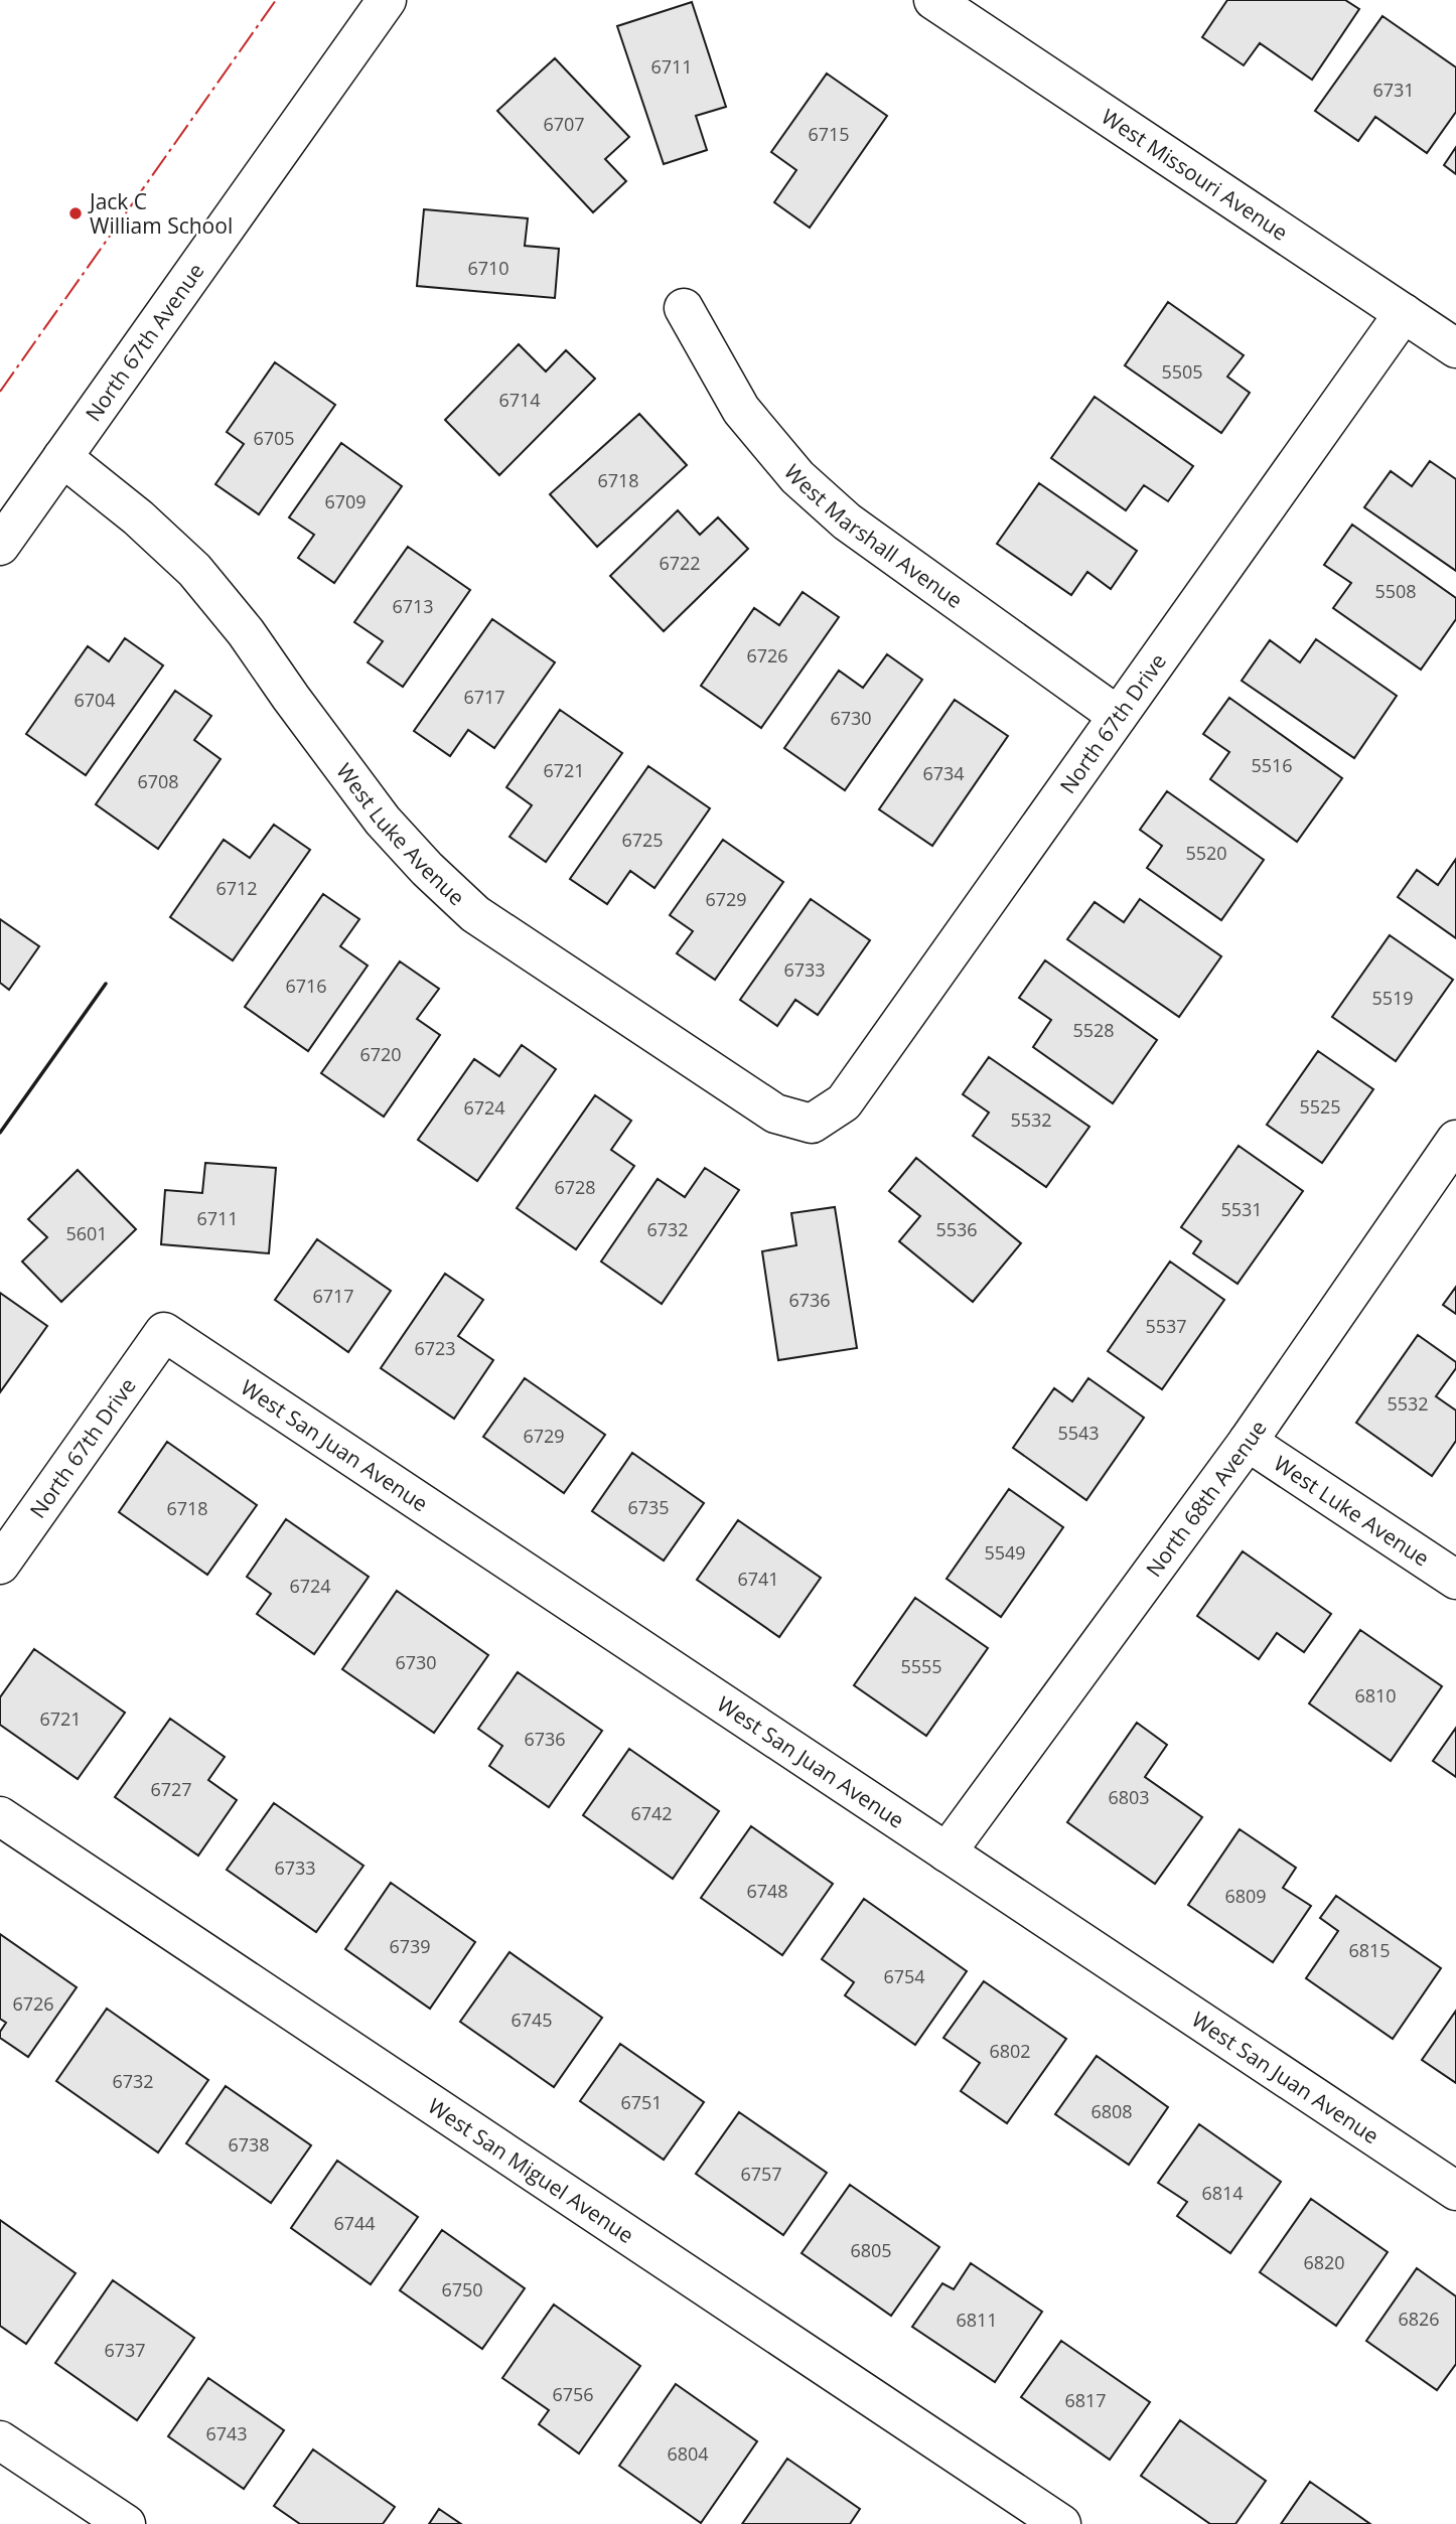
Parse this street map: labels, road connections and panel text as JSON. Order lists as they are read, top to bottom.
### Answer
{
  "streets": {
    "street": [
      "West Missouri Avenue",
      "North 67th Avenue",
      "West Marshall Avenue",
      "North 67th Drive",
      "West Luke Avenue",
      "West San Juan Avenue",
      "North 68th Avenue",
      "West San Miguel Avenue"
    ]
  },
  "crossings": [
    ["West Missouri Avenue", "North 67th Drive"],
    ["North 67th Avenue", "West Luke Avenue"],
    ["West Marshall Avenue", "North 67th Drive"],
    ["North 67th Drive", "West Luke Avenue"],
    ["North 67th Drive", "West San Juan Avenue"],
    ["West Luke Avenue", "North 68th Avenue"],
    ["West San Juan Avenue", "North 68th Avenue"]
  ],
  "places": ["Jack C William School"],
  "house_numbers": [
    "6711",
    "6731",
    "6707",
    "6715",
    "6710",
    "5505",
    "6714",
    "6705",
    "6718",
    "6709",
    "6722",
    "5508",
    "6713",
    "6726",
    "6717",
    "6704",
    "6730",
    "5516",
    "6721",
    "6734",
    "6708",
    "6725",
    "5520",
    "6712",
    "6729",
    "6733",
    "6716",
    "5519",
    "5528",
    "6720",
    "5525",
    "6724",
    "5532",
    "6728",
    "5531",
    "6711",
    "6732",
    "5536",
    "5601",
    "6717",
    "6736",
    "5537",
    "6723",
    "5532",
    "5543",
    "6729",
    "6735",
    "6718",
    "5549",
    "6741",
    "6724",
    "6730",
    "5555",
    "6810",
    "6721",
    "6736",
    "6727",
    "6803",
    "6742",
    "6733",
    "6748",
    "6809",
    "6739",
    "6815",
    "6754",
    "6726",
    "6745",
    "6802",
    "6732",
    "6751",
    "6808",
    "6738",
    "6757",
    "6814",
    "6744",
    "6805",
    "6820",
    "6750",
    "6826",
    "6811",
    "6737",
    "6756",
    "6817",
    "6743",
    "6804"
  ]
}
